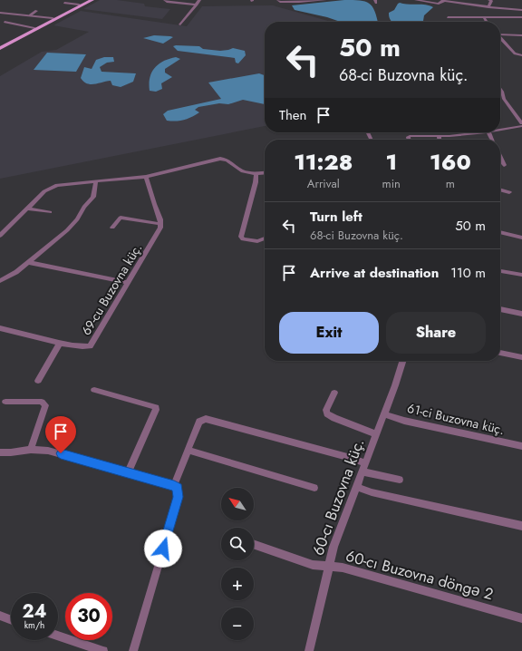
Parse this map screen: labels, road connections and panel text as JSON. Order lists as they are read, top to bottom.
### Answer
{
  "streets": {
    "street": [
      "69-cu Buzovna küç.",
      "61-ci Buzovna küç.",
      "60-cı Buzovna küç.",
      "60-cı Buzovna döngə 2"
    ]
  },
  "crossings": [
    ["61-ci Buzovna küç.", "60-cı Buzovna küç."],
    ["60-cı Buzovna küç.", "60-cı Buzovna döngə 2"]
  ],
  "north": "top left",
  "page": {
    "turn": ["50 m", "68-ci Buzovna küç."],
    "then": "Then",
    "eta": [
      "11:28",
      "Arrival",
      "1",
      "min",
      "160",
      "m"
    ],
    "list": [
      {
        "name": "Turn left",
        "note": "68-ci Buzovna küç.",
        "value": "50 m"
      },
      {
        "name": "Arrive at destination",
        "value": "110 m"
      }
    ],
    "buttons": ["Exit", "Share"],
    "map_buttons": ["+", "−"],
    "speed": "24 km/h",
    "limit": "30"
  }
}
